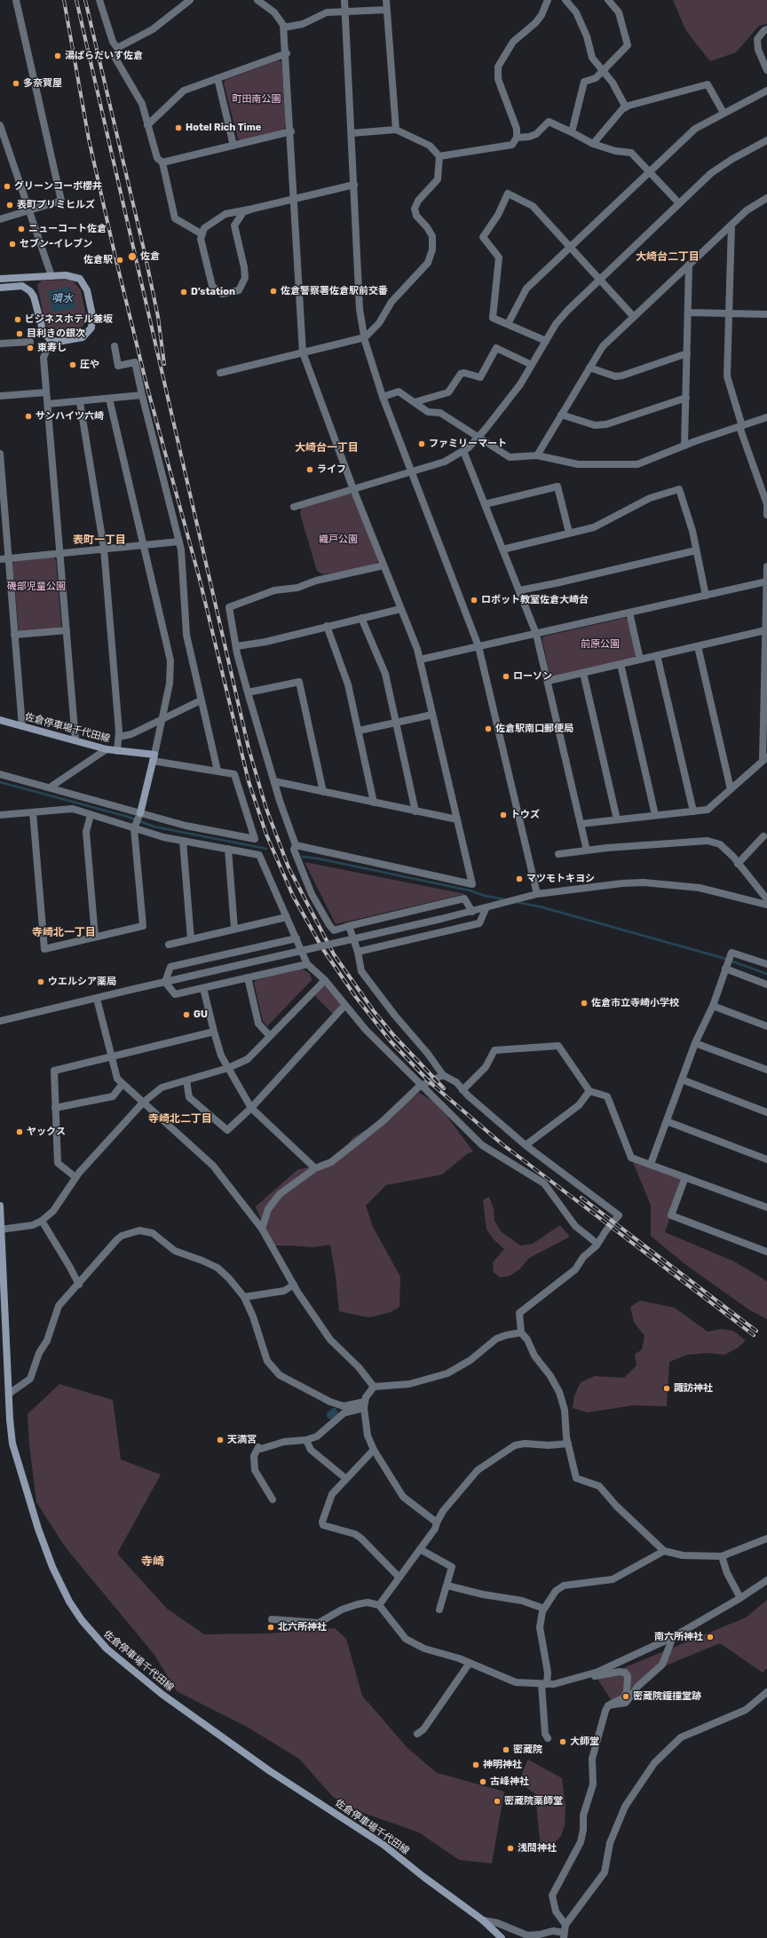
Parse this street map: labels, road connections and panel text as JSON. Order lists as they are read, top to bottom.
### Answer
{
  "streets": {
    "main road": ["佐倉停車場千代田線"]
  },
  "districts": [
    "大崎台二丁目",
    "大崎台一丁目",
    "表町一丁目",
    "寺崎北一丁目",
    "寺崎北二丁目",
    "寺崎"
  ],
  "water": ["噴水"],
  "parks": [
    "町田南公園",
    "織戸公園",
    "磯部児童公園",
    "前原公園"
  ],
  "places": [
    "湯ぱらだいす佐倉",
    "多奈賀屋",
    "Hotel Rich Time",
    "グリーンコーポ櫻井",
    "表町プリミヒルズ",
    "ニューコート佐倉",
    "セブン-イレブン",
    "佐倉",
    "佐倉駅",
    "佐倉警察署佐倉駅前交番",
    "D'station",
    "ビジネスホテル兼坂",
    "目利きの銀次",
    "東寿し",
    "圧や",
    "サンハイツ六崎",
    "ファミリーマート",
    "ライフ",
    "ロボット教室佐倉大崎台",
    "ローソン",
    "佐倉駅南口郵便局",
    "トウズ",
    "マツモトキヨシ",
    "ウエルシア薬局",
    "佐倉市立寺崎小学校",
    "GU",
    "ヤックス",
    "諏訪神社",
    "天満宮",
    "北六所神社",
    "南六所神社",
    "密蔵院鐘撞堂跡",
    "大師堂",
    "密蔵院",
    "神明神社",
    "古峰神社",
    "密蔵院薬師堂",
    "浅間神社"
  ]
}
